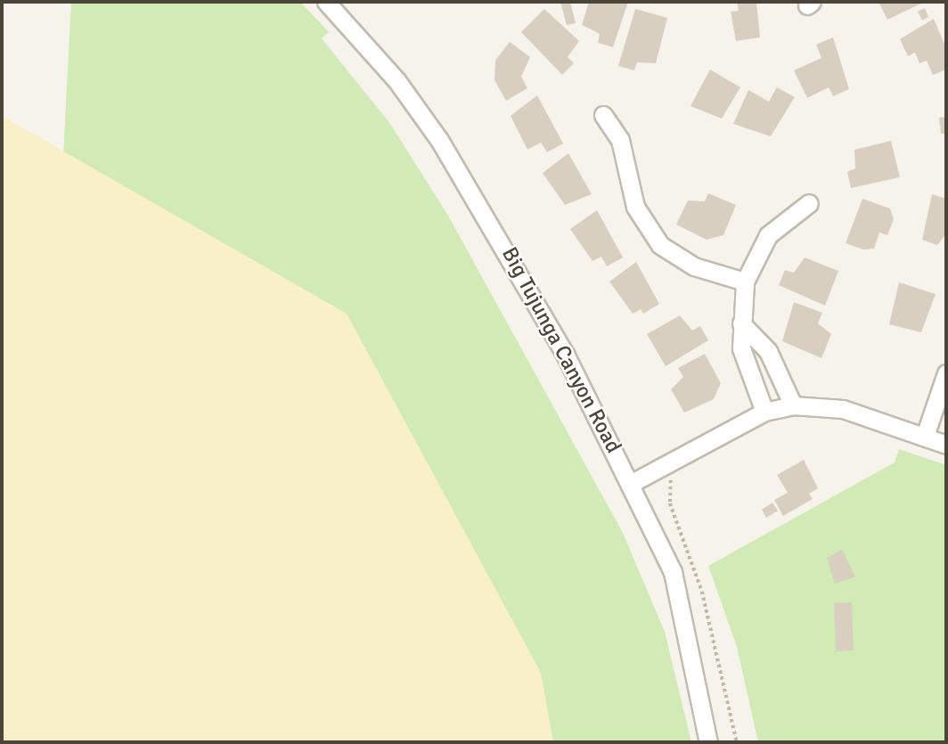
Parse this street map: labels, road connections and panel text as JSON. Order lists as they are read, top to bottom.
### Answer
{
  "streets": {
    "street": ["Big Tujunga Canyon Road"]
  }
}
